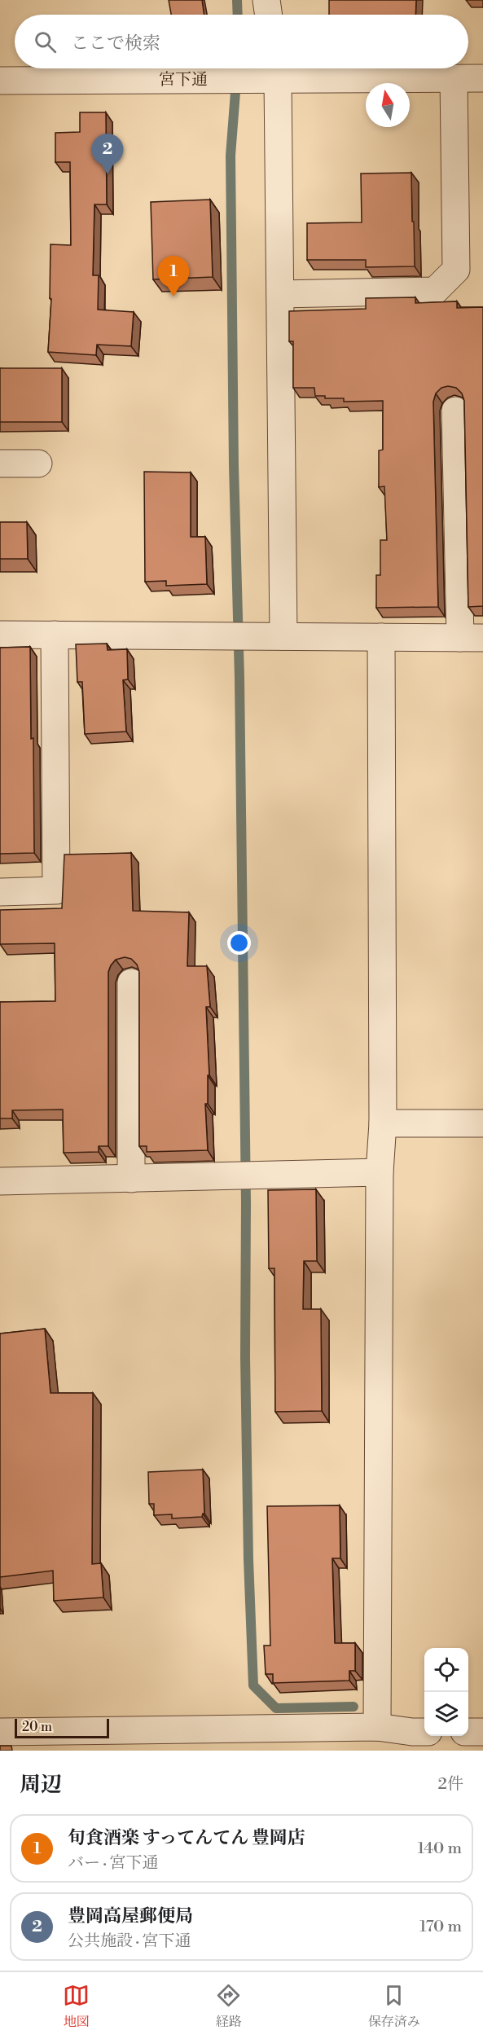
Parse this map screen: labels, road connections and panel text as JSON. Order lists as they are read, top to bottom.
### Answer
{
  "streets": {
    "street": ["宮下通"]
  },
  "scale_bar": "20 m",
  "north": "top",
  "page": {
    "search": "ここで検索",
    "pins": ["2", "1"],
    "scale": "20 m",
    "heading": ["周辺", "2件"],
    "list": [
      {
        "mark": "1",
        "name": "旬食酒楽 すってんてん 豊岡店",
        "note": "バー · 宮下通",
        "value": "140 m"
      },
      {
        "mark": "2",
        "name": "豊岡高屋郵便局",
        "note": "公共施設 · 宮下通",
        "value": "170 m"
      }
    ],
    "nav": ["地図", "経路", "保存済み"]
  }
}
